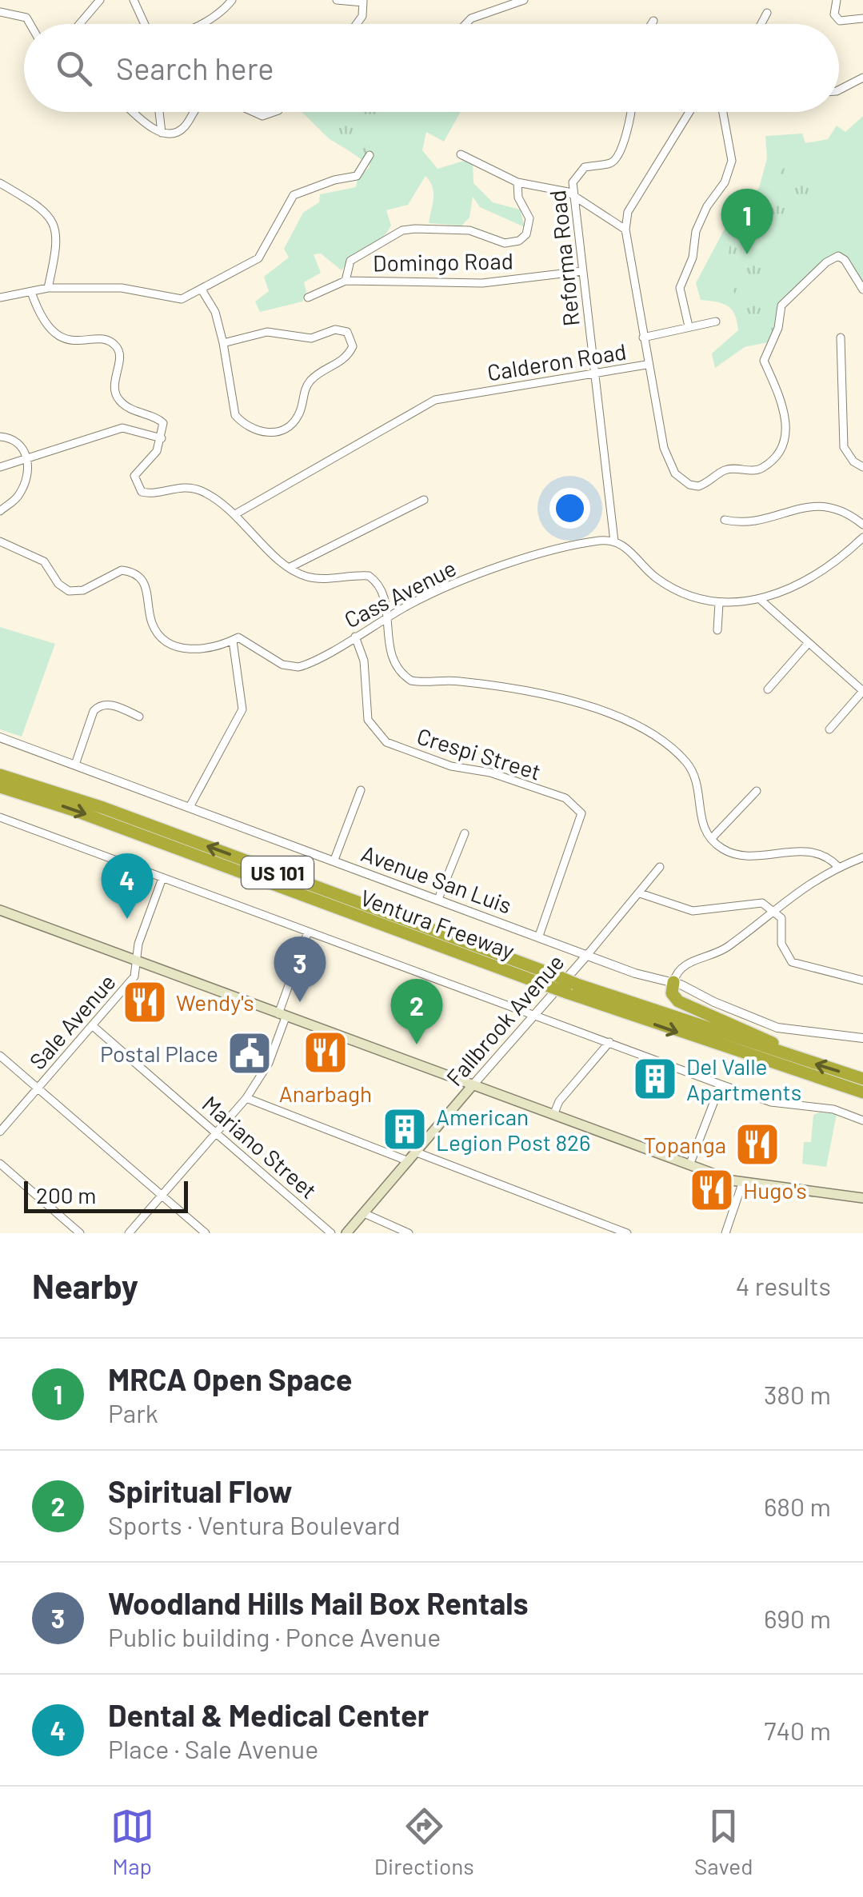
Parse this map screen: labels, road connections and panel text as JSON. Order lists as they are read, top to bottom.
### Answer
{
  "streets": {
    "highway": ["US 101", "Ventura Freeway"],
    "main road": ["Fallbrook Avenue"],
    "street": [
      "Reforma Road",
      "Domingo Road",
      "Calderon Road",
      "Cass Avenue",
      "Crespi Street",
      "Avenue San Luis",
      "Sale Avenue",
      "Mariano Street"
    ]
  },
  "crossings": [
    ["Reforma Road", "Domingo Road"],
    ["Reforma Road", "Calderon Road"],
    ["Reforma Road", "Cass Avenue"],
    ["Cass Avenue", "Crespi Street"],
    ["Crespi Street", "Avenue San Luis"],
    ["Avenue San Luis", "Fallbrook Avenue"],
    ["Sale Avenue", "Mariano Street"]
  ],
  "places": {
    "restaurant": [
      "Wendy's",
      "Anarbagh",
      "Topanga",
      "Hugo's"
    ],
    "public building": ["Postal Place"],
    "building": ["Del Valle Apartments", "American Legion Post 826"]
  },
  "scale_bar": "200 m",
  "page": {
    "search": "Search here",
    "pins": [
      "1",
      "4",
      "3",
      "2"
    ],
    "scale": "200 m",
    "heading": ["Nearby", "4 results"],
    "list": [
      {
        "mark": "1",
        "name": "MRCA Open Space",
        "note": "Park",
        "value": "380 m"
      },
      {
        "mark": "2",
        "name": "Spiritual Flow",
        "note": "Sports · Ventura Boulevard",
        "value": "680 m"
      },
      {
        "mark": "3",
        "name": "Woodland Hills Mail Box Rentals",
        "note": "Public building · Ponce Avenue",
        "value": "690 m"
      },
      {
        "mark": "4",
        "name": "Dental & Medical Center",
        "note": "Place · Sale Avenue",
        "value": "740 m"
      }
    ],
    "nav": ["Map", "Directions", "Saved"]
  }
}
